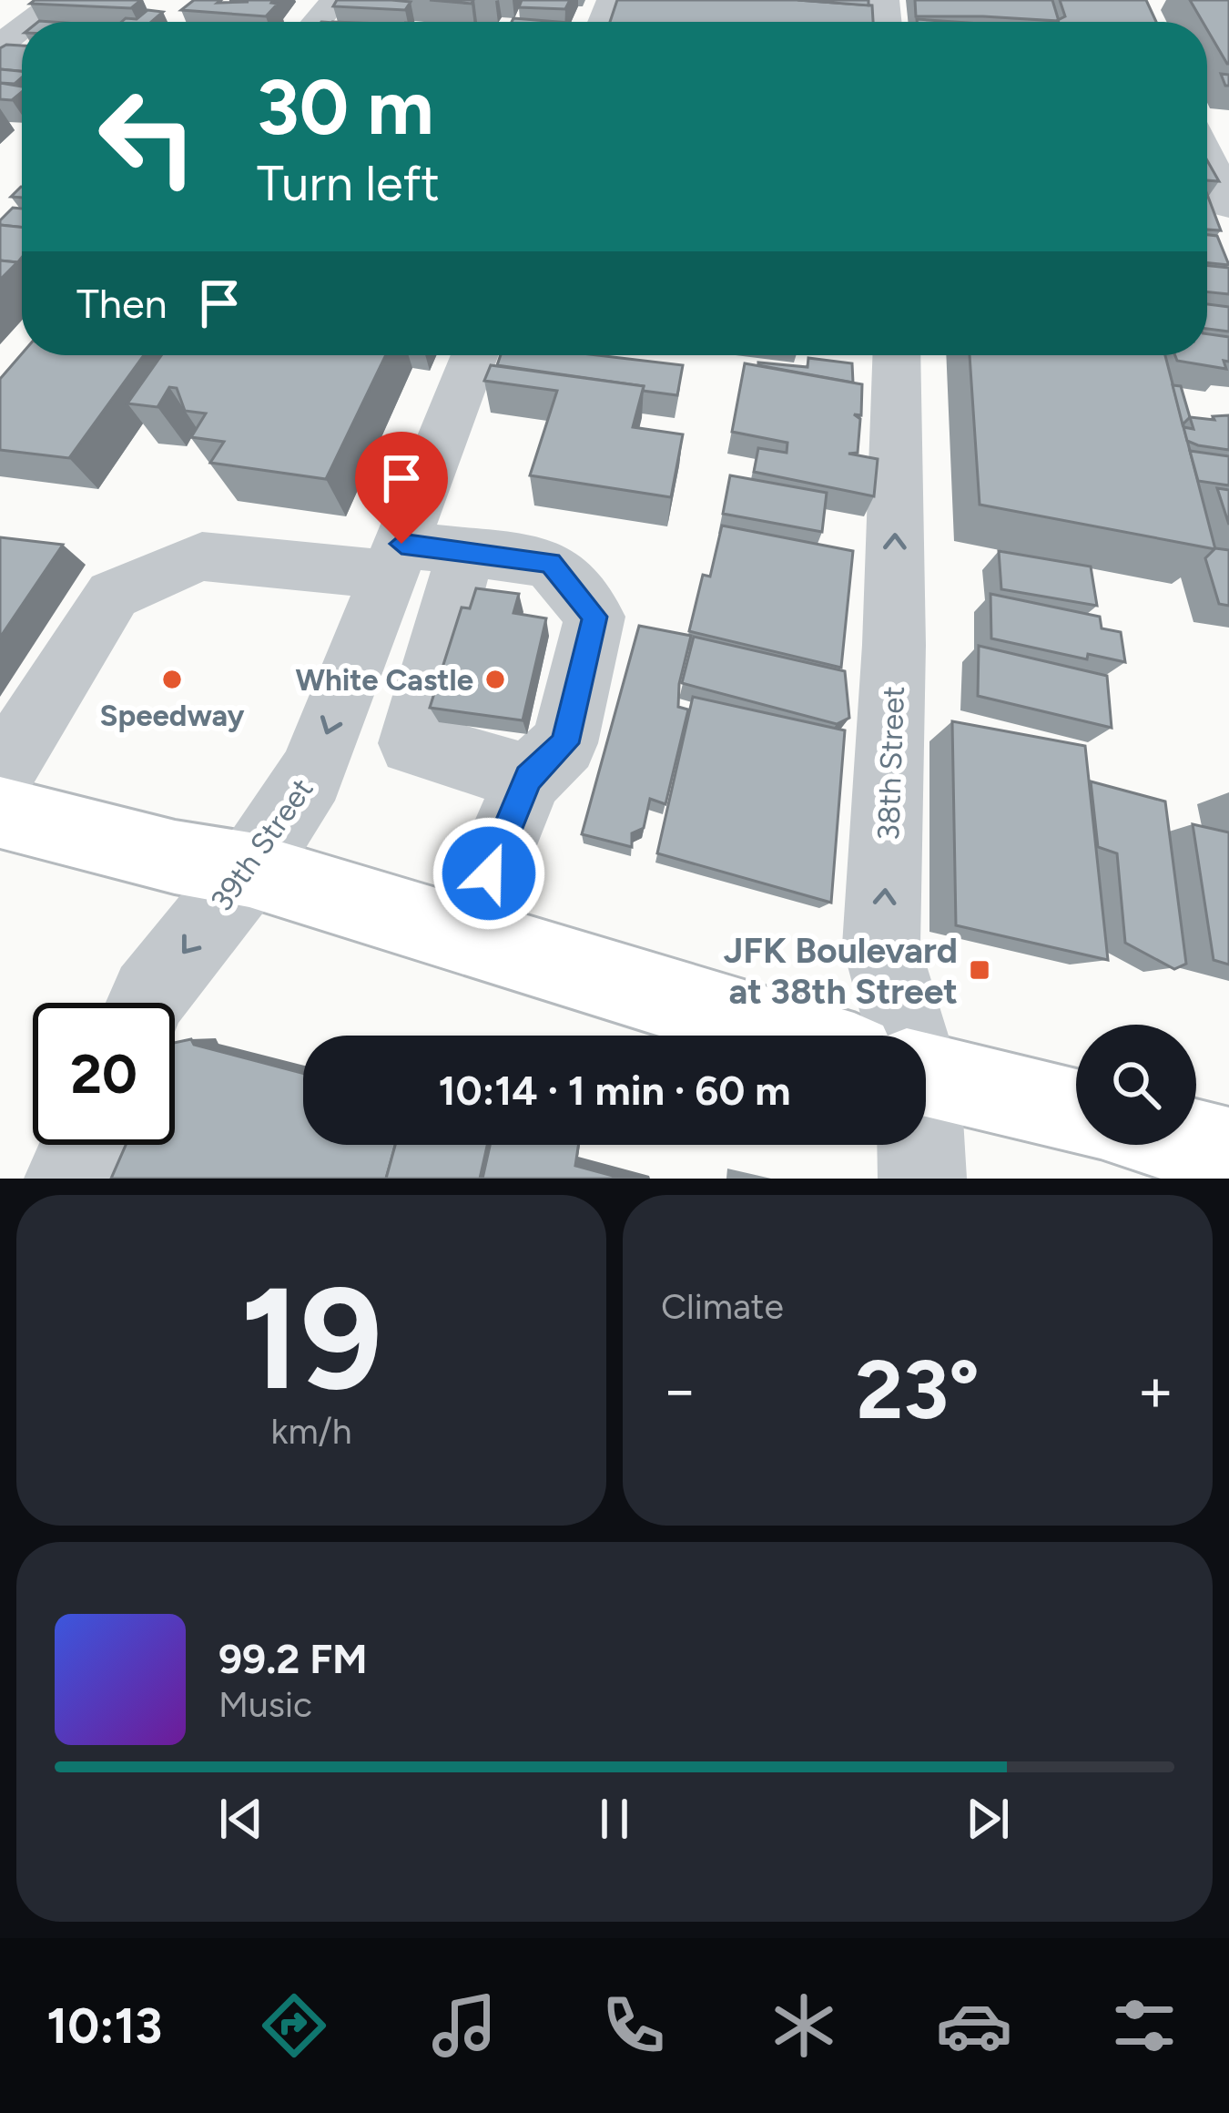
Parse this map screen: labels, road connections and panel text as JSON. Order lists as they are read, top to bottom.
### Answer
{
  "streets": {
    "street": ["38th Street", "39th Street"]
  },
  "one_way": ["38th Street"],
  "places": {
    "other": ["Speedway", "White Castle"],
    "transit": ["JFK Boulevard at 38th Street"]
  },
  "page": {
    "turn": ["30 m", "Turn left"],
    "then": "Then",
    "limit": "20",
    "trip": "10:14 · 1 min · 60 m",
    "tile": [
      ["19", "km/h"],
      "Climate"
    ],
    "heat": ["−", "23°", "+"],
    "song": ["99.2 FM", "Music"],
    "tabs": "10:13"
  }
}
